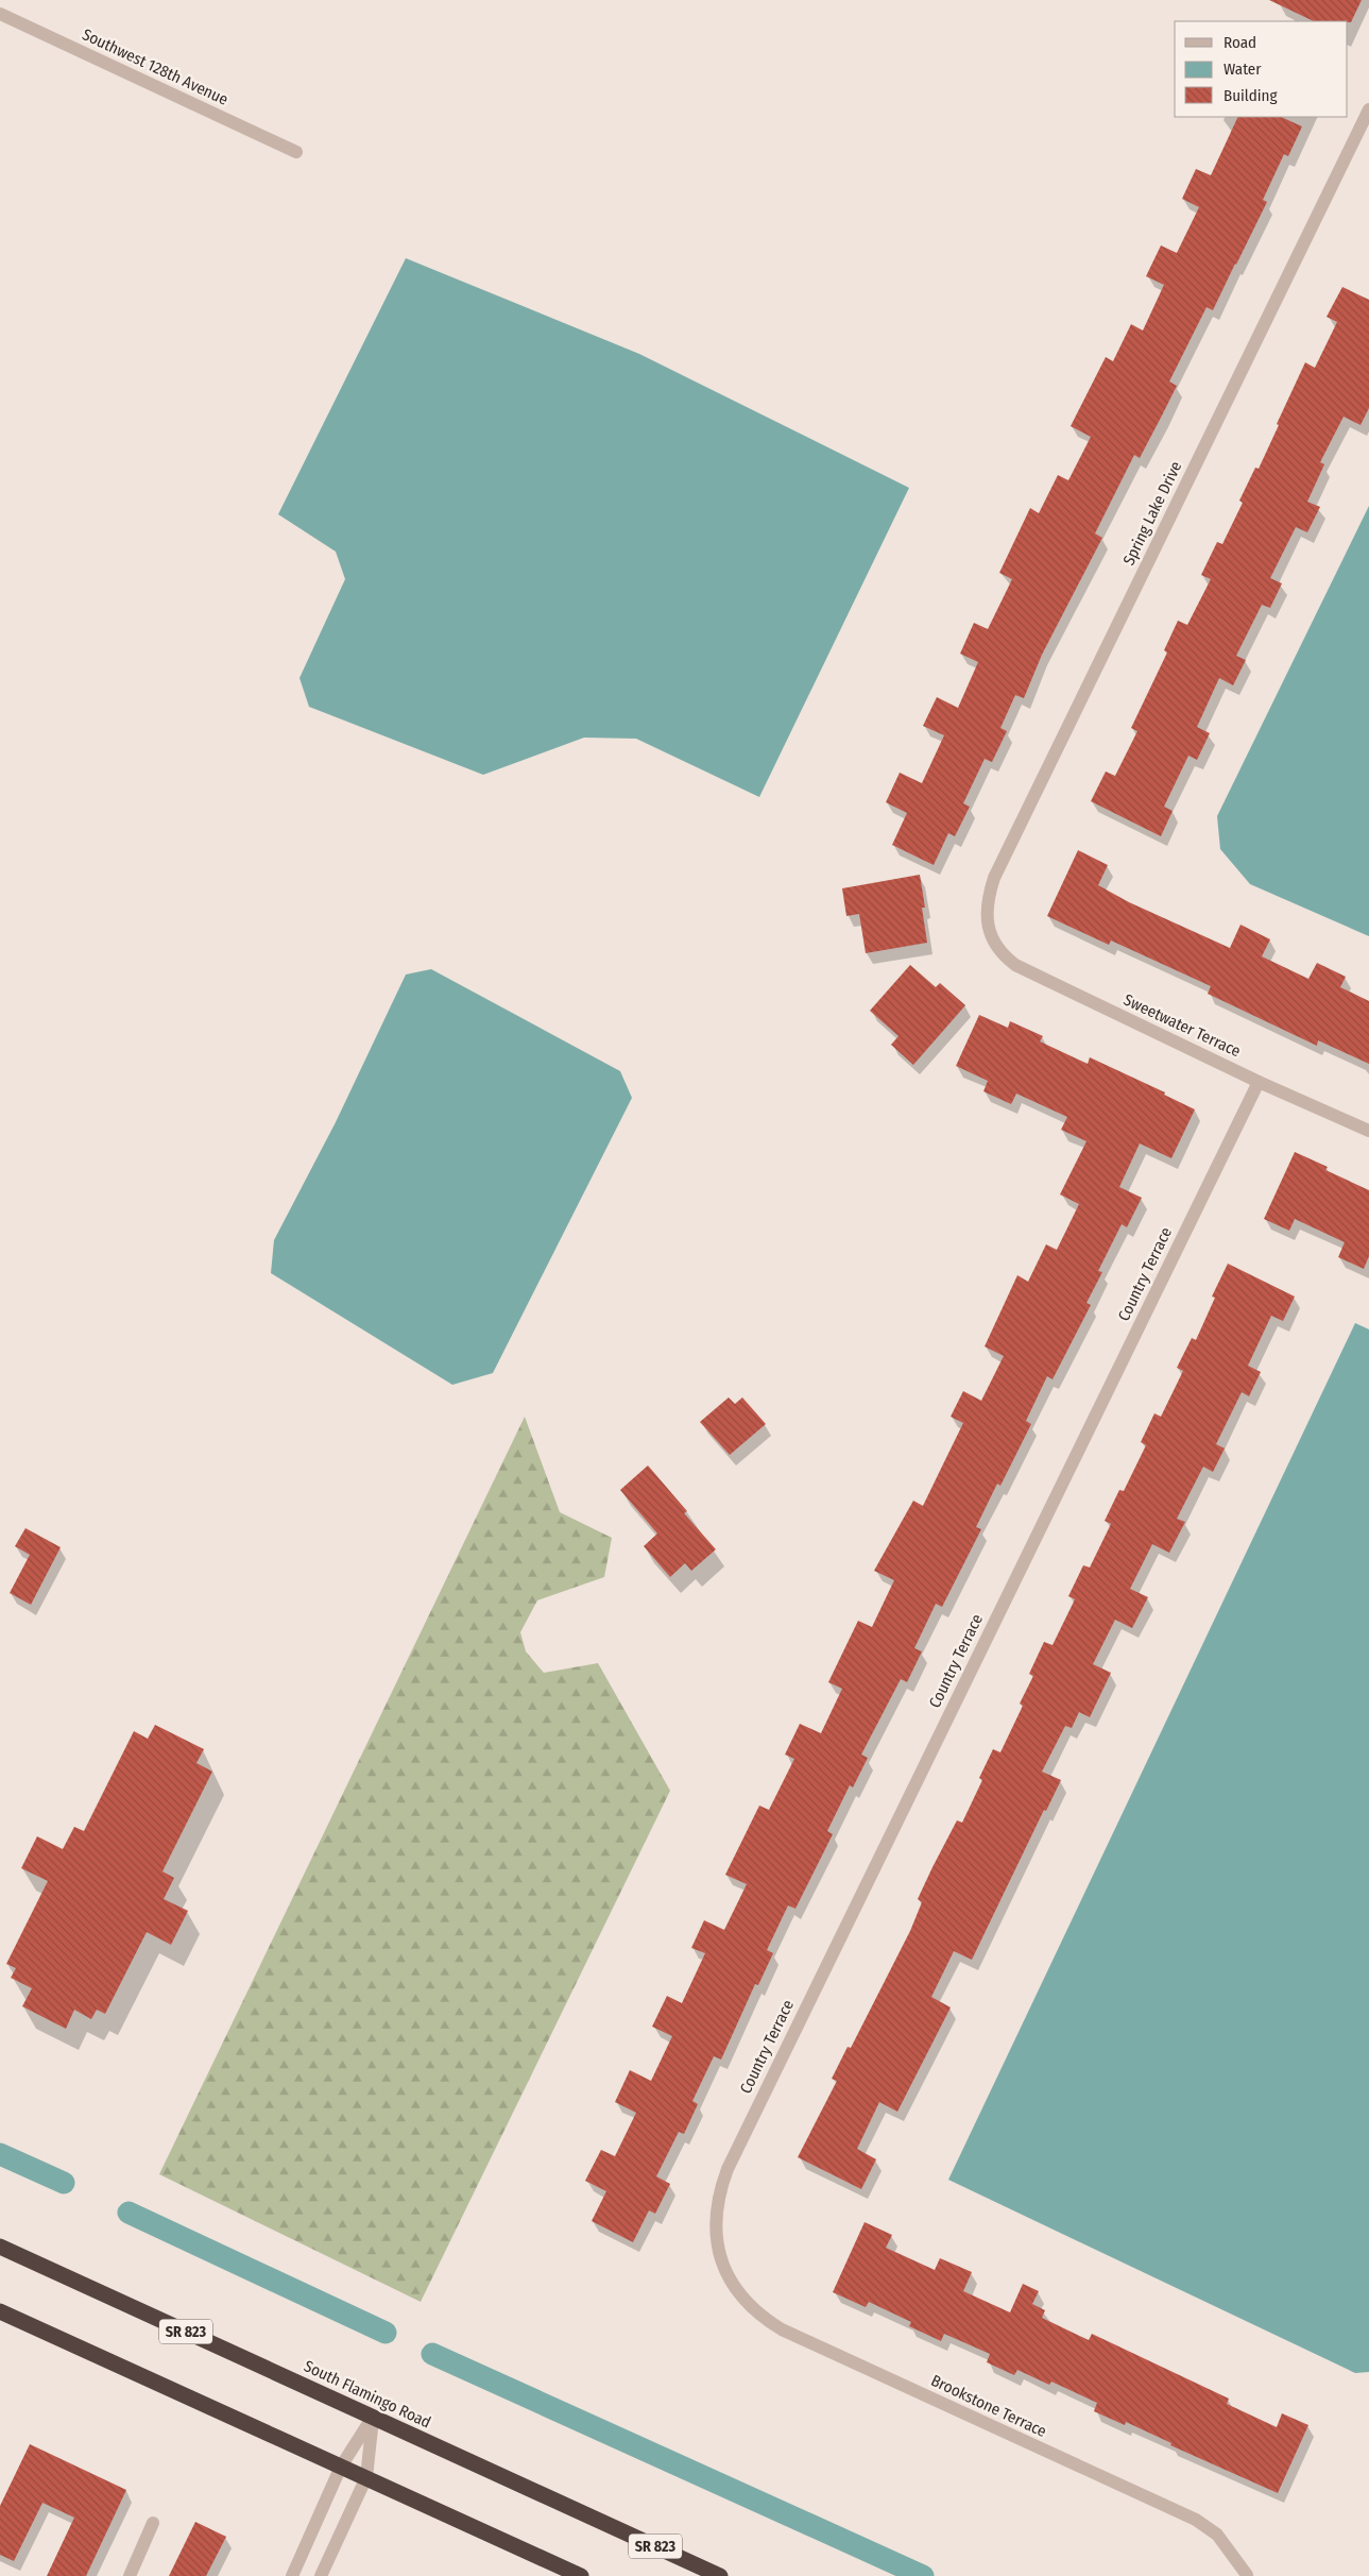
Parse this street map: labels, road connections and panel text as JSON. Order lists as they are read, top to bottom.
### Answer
{
  "streets": {
    "highway": ["SR 823", "South Flamingo Road"],
    "street": [
      "Southwest 128th Avenue",
      "Spring Lake Drive",
      "Sweetwater Terrace",
      "Country Terrace",
      "Brookstone Terrace"
    ]
  },
  "crossings": [
    ["Spring Lake Drive", "Sweetwater Terrace"],
    ["Sweetwater Terrace", "Country Terrace"],
    ["Country Terrace", "Brookstone Terrace"]
  ],
  "legend": ["Road", "Water", "Building"]
}
